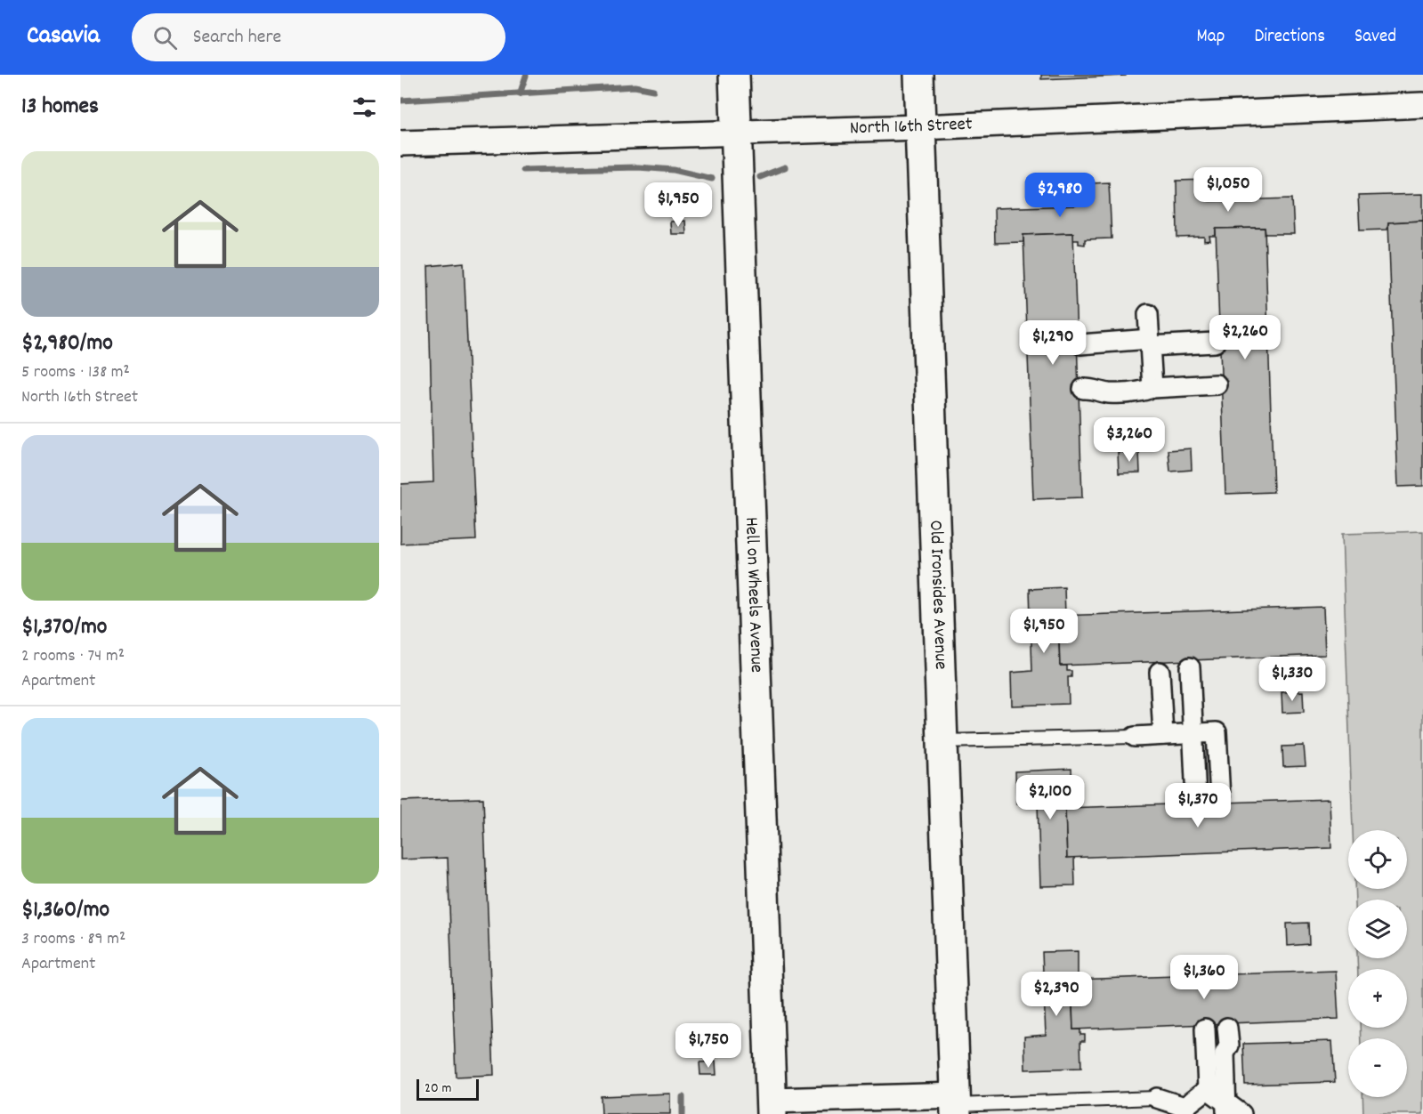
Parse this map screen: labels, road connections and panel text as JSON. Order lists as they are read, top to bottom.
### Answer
{
  "streets": {
    "street": ["North 16th Street", "Hell on Wheels Avenue", "Old Ironsides Avenue"]
  },
  "crossings": [
    ["North 16th Street", "Hell on Wheels Avenue"],
    ["North 16th Street", "Old Ironsides Avenue"]
  ],
  "scale_bar": "20 m",
  "page": {
    "header": "Casavia",
    "search": "Search here",
    "nav": ["Map", "Directions", "Saved"],
    "heading": "13 homes",
    "list": [
      {
        "name": "$2,980/mo",
        "note": "5 rooms · 138 m² · North 16th Street"
      },
      {
        "name": "$1,370/mo",
        "note": "2 rooms · 74 m² · Apartment"
      },
      {
        "name": "$1,360/mo",
        "note": "3 rooms · 89 m² · Apartment"
      }
    ],
    "price": [
      "$1,050",
      "$2,980",
      "$1,950",
      "$2,260",
      "$1,290",
      "$3,260",
      "$1,950",
      "$1,330",
      "$2,100",
      "$1,370",
      "$1,360",
      "$2,390",
      "$1,750"
    ],
    "map_buttons": ["+", "−"],
    "scale": "20 m"
  }
}
